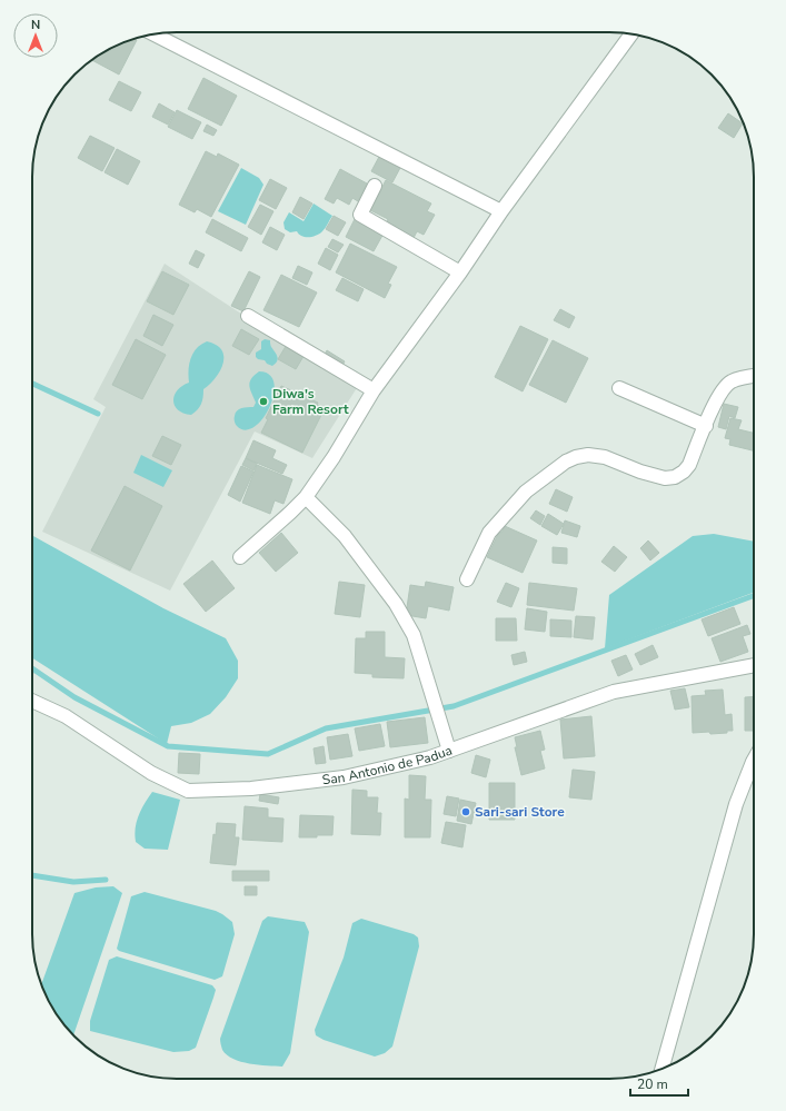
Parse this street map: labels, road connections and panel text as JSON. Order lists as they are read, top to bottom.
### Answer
{
  "streets": {
    "street": ["San Antonio de Padua"]
  },
  "places": ["Diwa's Farm Resort", "Sari-sari Store"],
  "scale_bar": "20 m",
  "north": "top"
}
